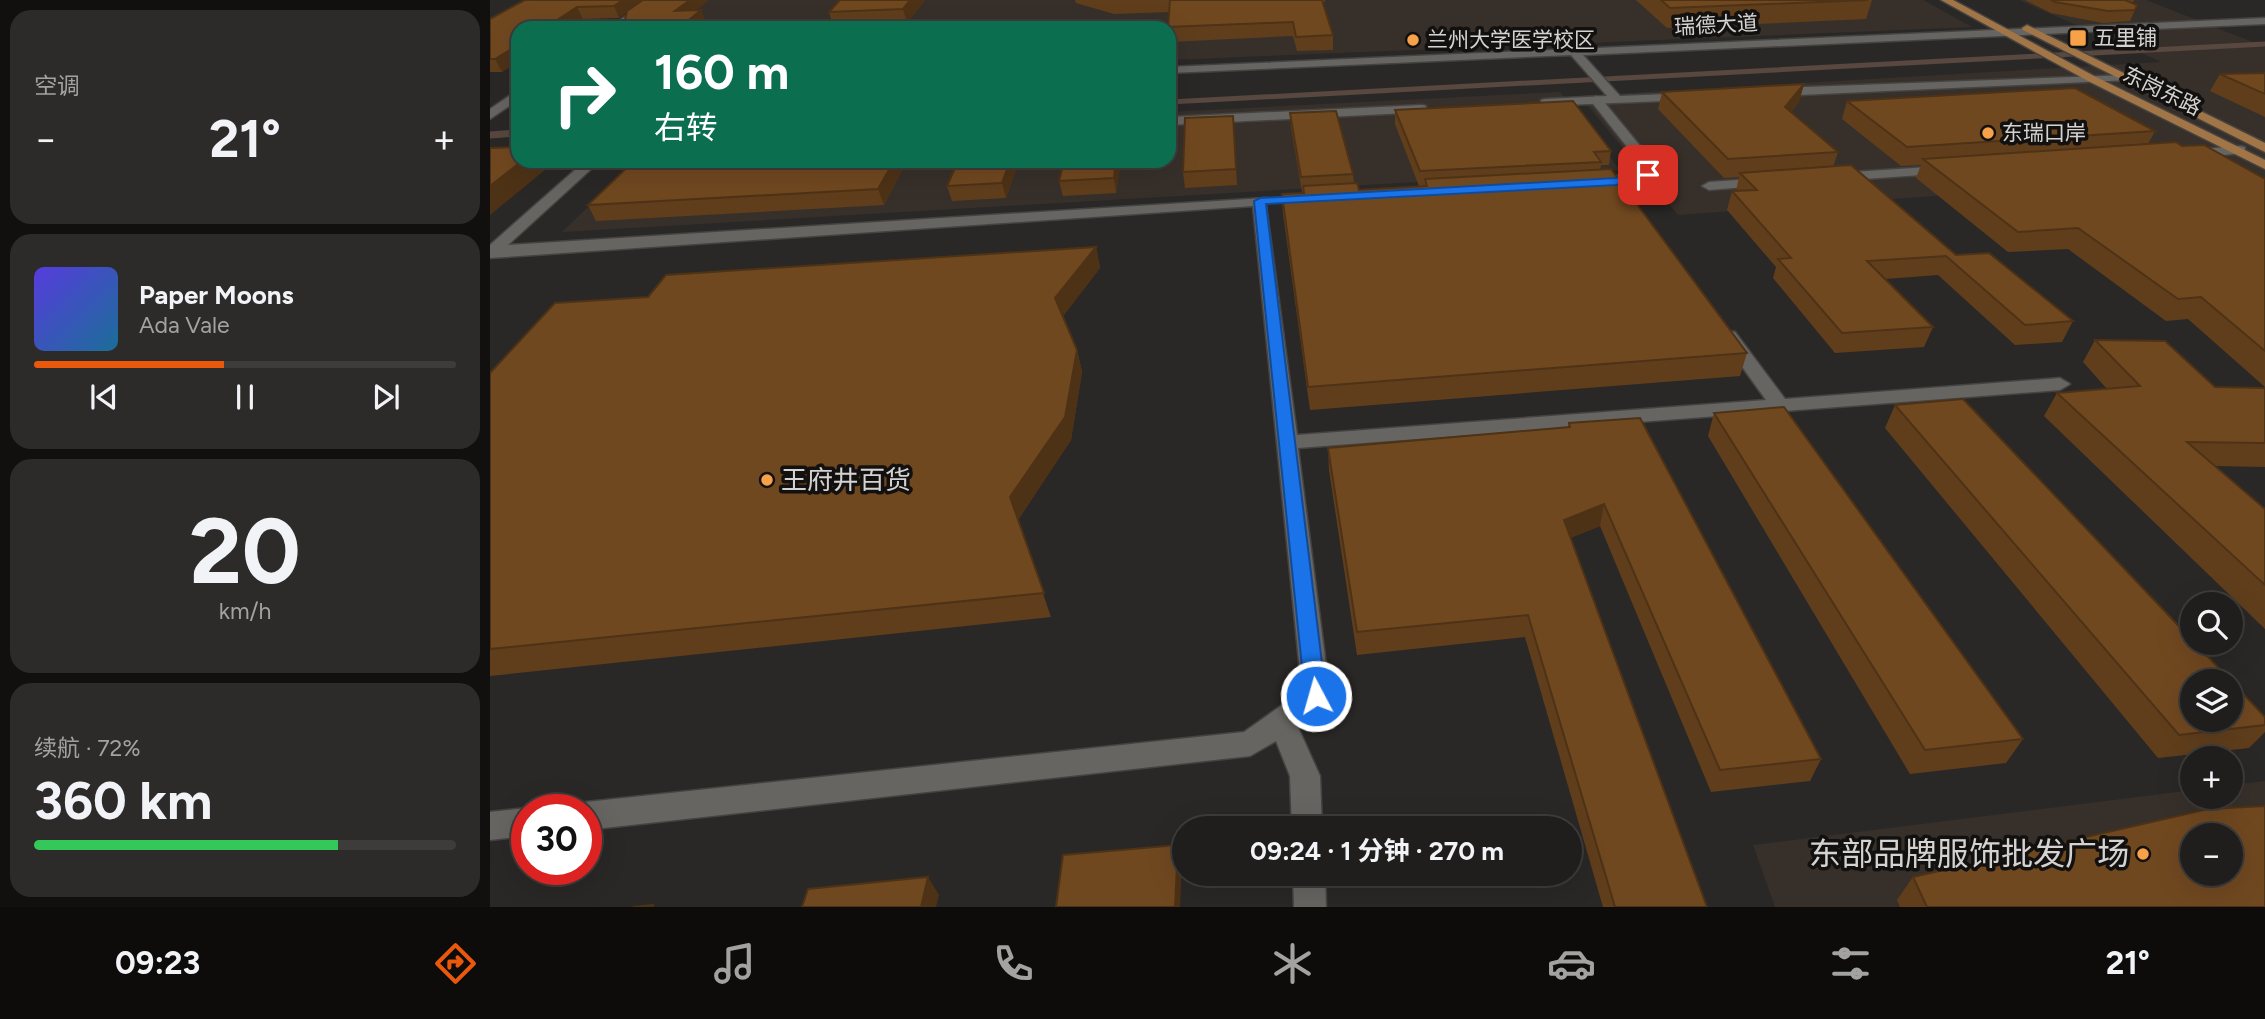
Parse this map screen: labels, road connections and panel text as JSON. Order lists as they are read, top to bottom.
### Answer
{
  "streets": {
    "main road": ["东岗东路"],
    "street": ["瑞德大道"]
  },
  "crossings": [
    ["瑞德大道", "东岗东路"]
  ],
  "places": {
    "transit": ["五里铺"],
    "other": [
      "兰州大学医学校区",
      "东瑞口岸",
      "王府井百货",
      "东部品牌服饰批发广场"
    ]
  },
  "page": {
    "tile": [
      "空调",
      ["20", "km/h"],
      ["续航 · 72%", "360 km"]
    ],
    "turn": ["160 m", "右转"],
    "heat": ["−", "21°", "+"],
    "song": ["Paper Moons", "Ada Vale"],
    "map_buttons": ["+", "−"],
    "limit": "30",
    "trip": "09:24 · 1 分钟 · 270 m",
    "tabs": ["09:23", "21°"]
  }
}
